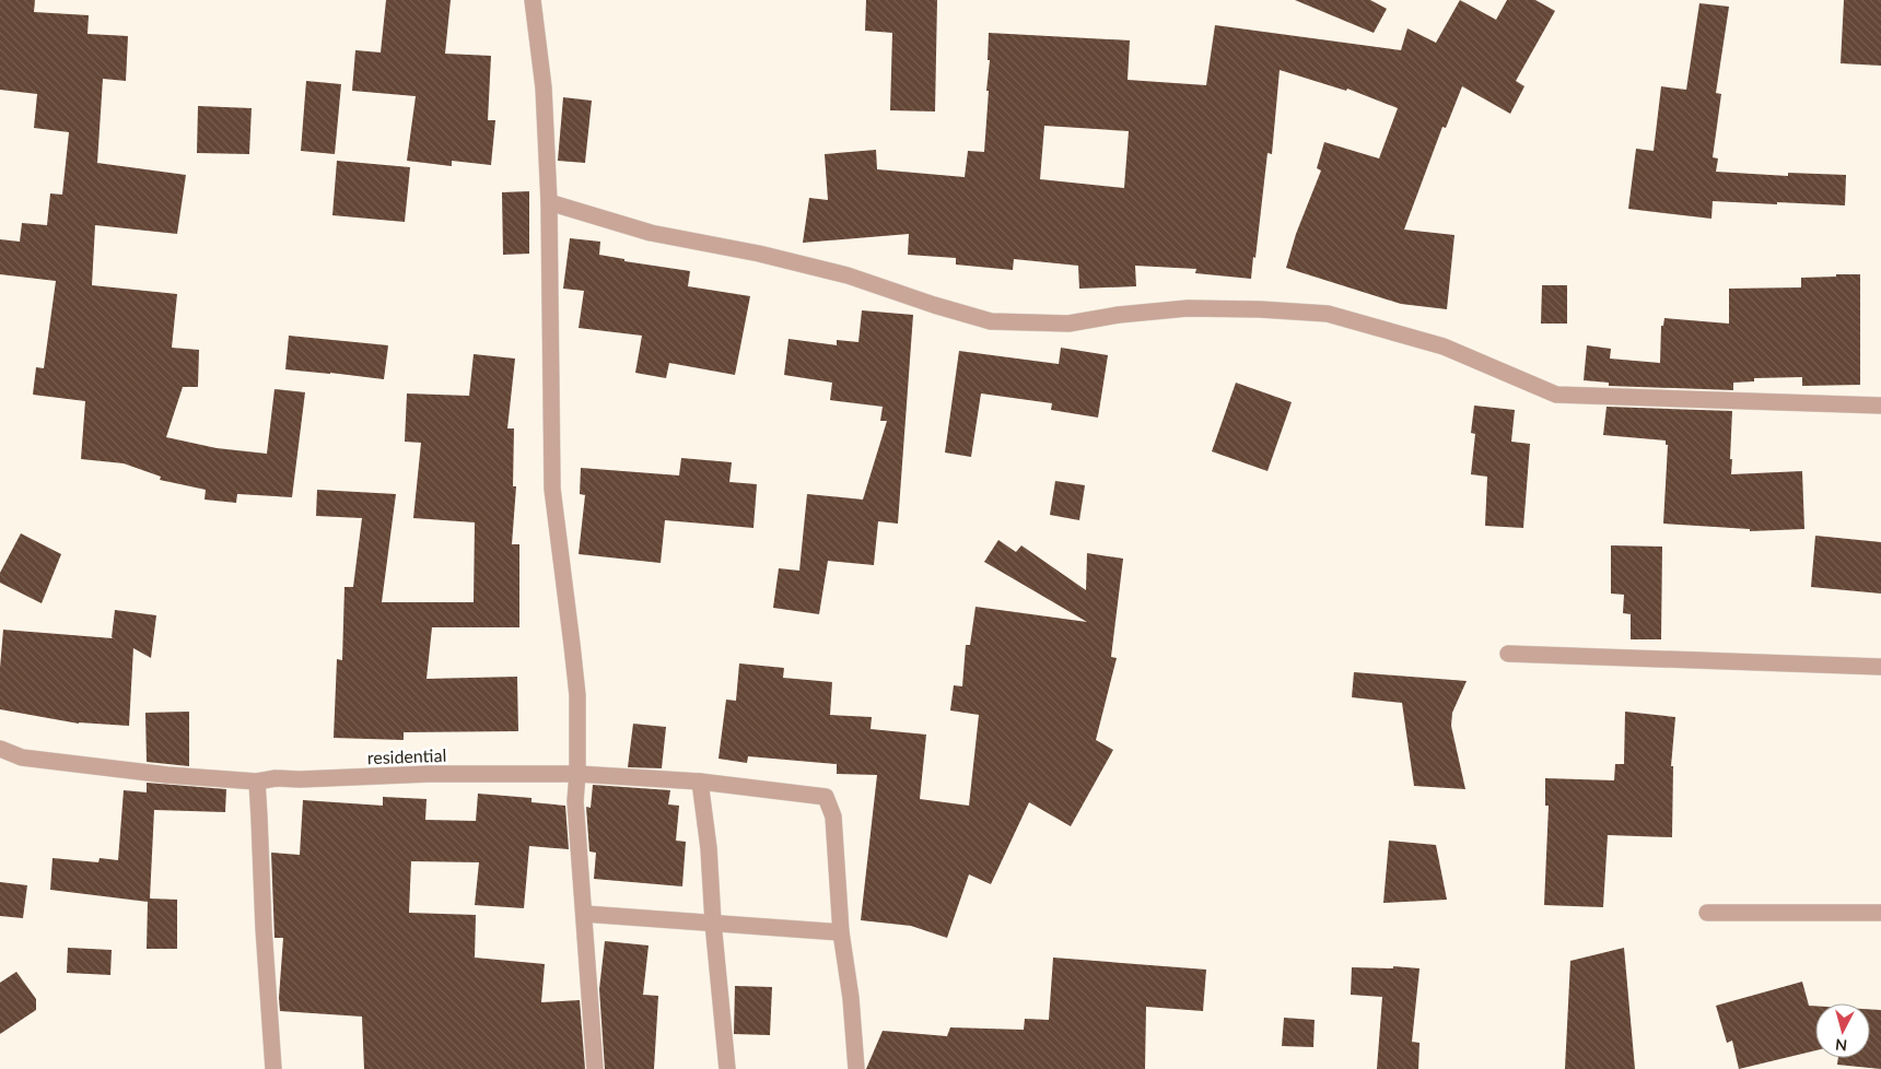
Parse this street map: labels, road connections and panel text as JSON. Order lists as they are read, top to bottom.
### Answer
{
  "streets": {
    "street": ["residential"]
  },
  "north": "bottom"
}
